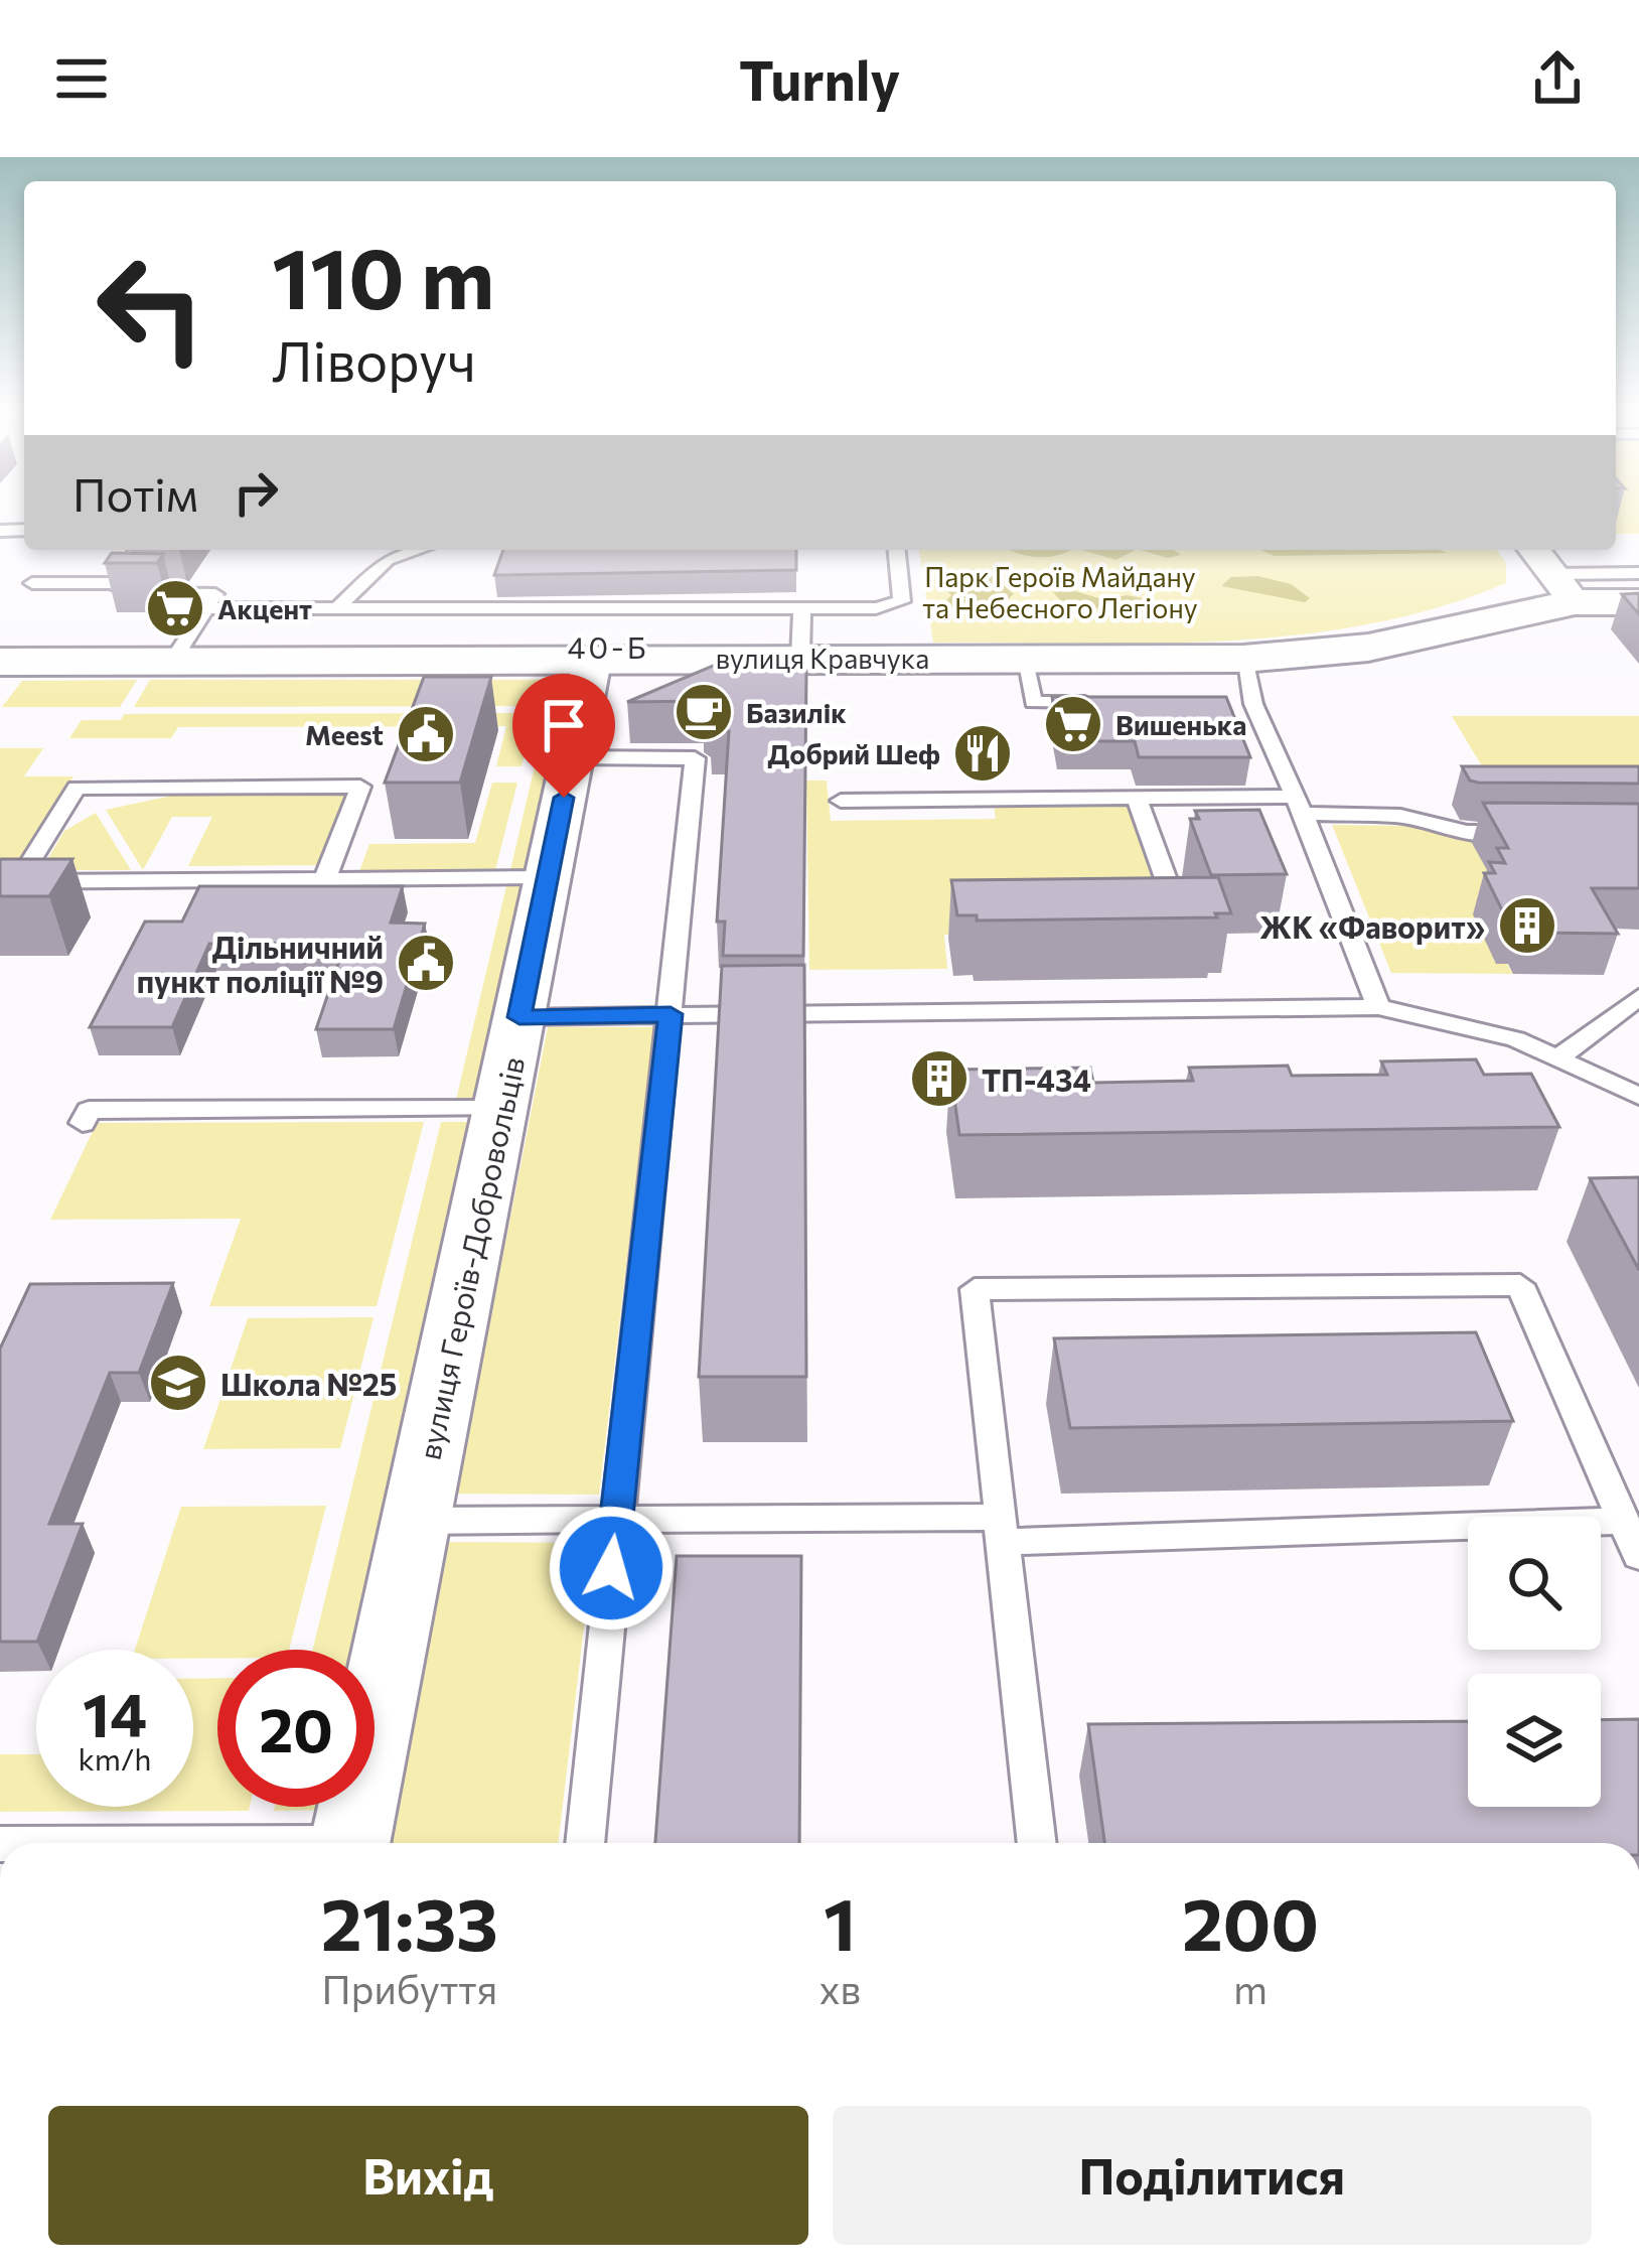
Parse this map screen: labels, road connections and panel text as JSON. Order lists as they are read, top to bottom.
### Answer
{
  "streets": {
    "street": ["вулиця Кравчука", "вулиця Героїв-Добровольців"]
  },
  "crossings": [
    ["вулиця Кравчука", "вулиця Героїв-Добровольців"]
  ],
  "districts": ["40-Б"],
  "parks": ["Парк Героїв Майдану та Небесного Легіону"],
  "places": {
    "supermarket": ["Акцент", "Вишенька"],
    "cafe": ["Базилік"],
    "public building": ["Meest", "Дільничний пункт поліції №9"],
    "restaurant": ["Добрий Шеф"],
    "building": ["ЖК «Фаворит»", "ТП-434"],
    "school or university": ["Школа №25"]
  },
  "page": {
    "header": "Turnly",
    "turn": ["110 m", "Ліворуч"],
    "then": "Потім",
    "speed": "14 km/h",
    "limit": "20",
    "eta": [
      "21:33",
      "Прибуття",
      "1",
      "хв",
      "200",
      "m"
    ],
    "buttons": ["Вихід", "Поділитися"]
  }
}
